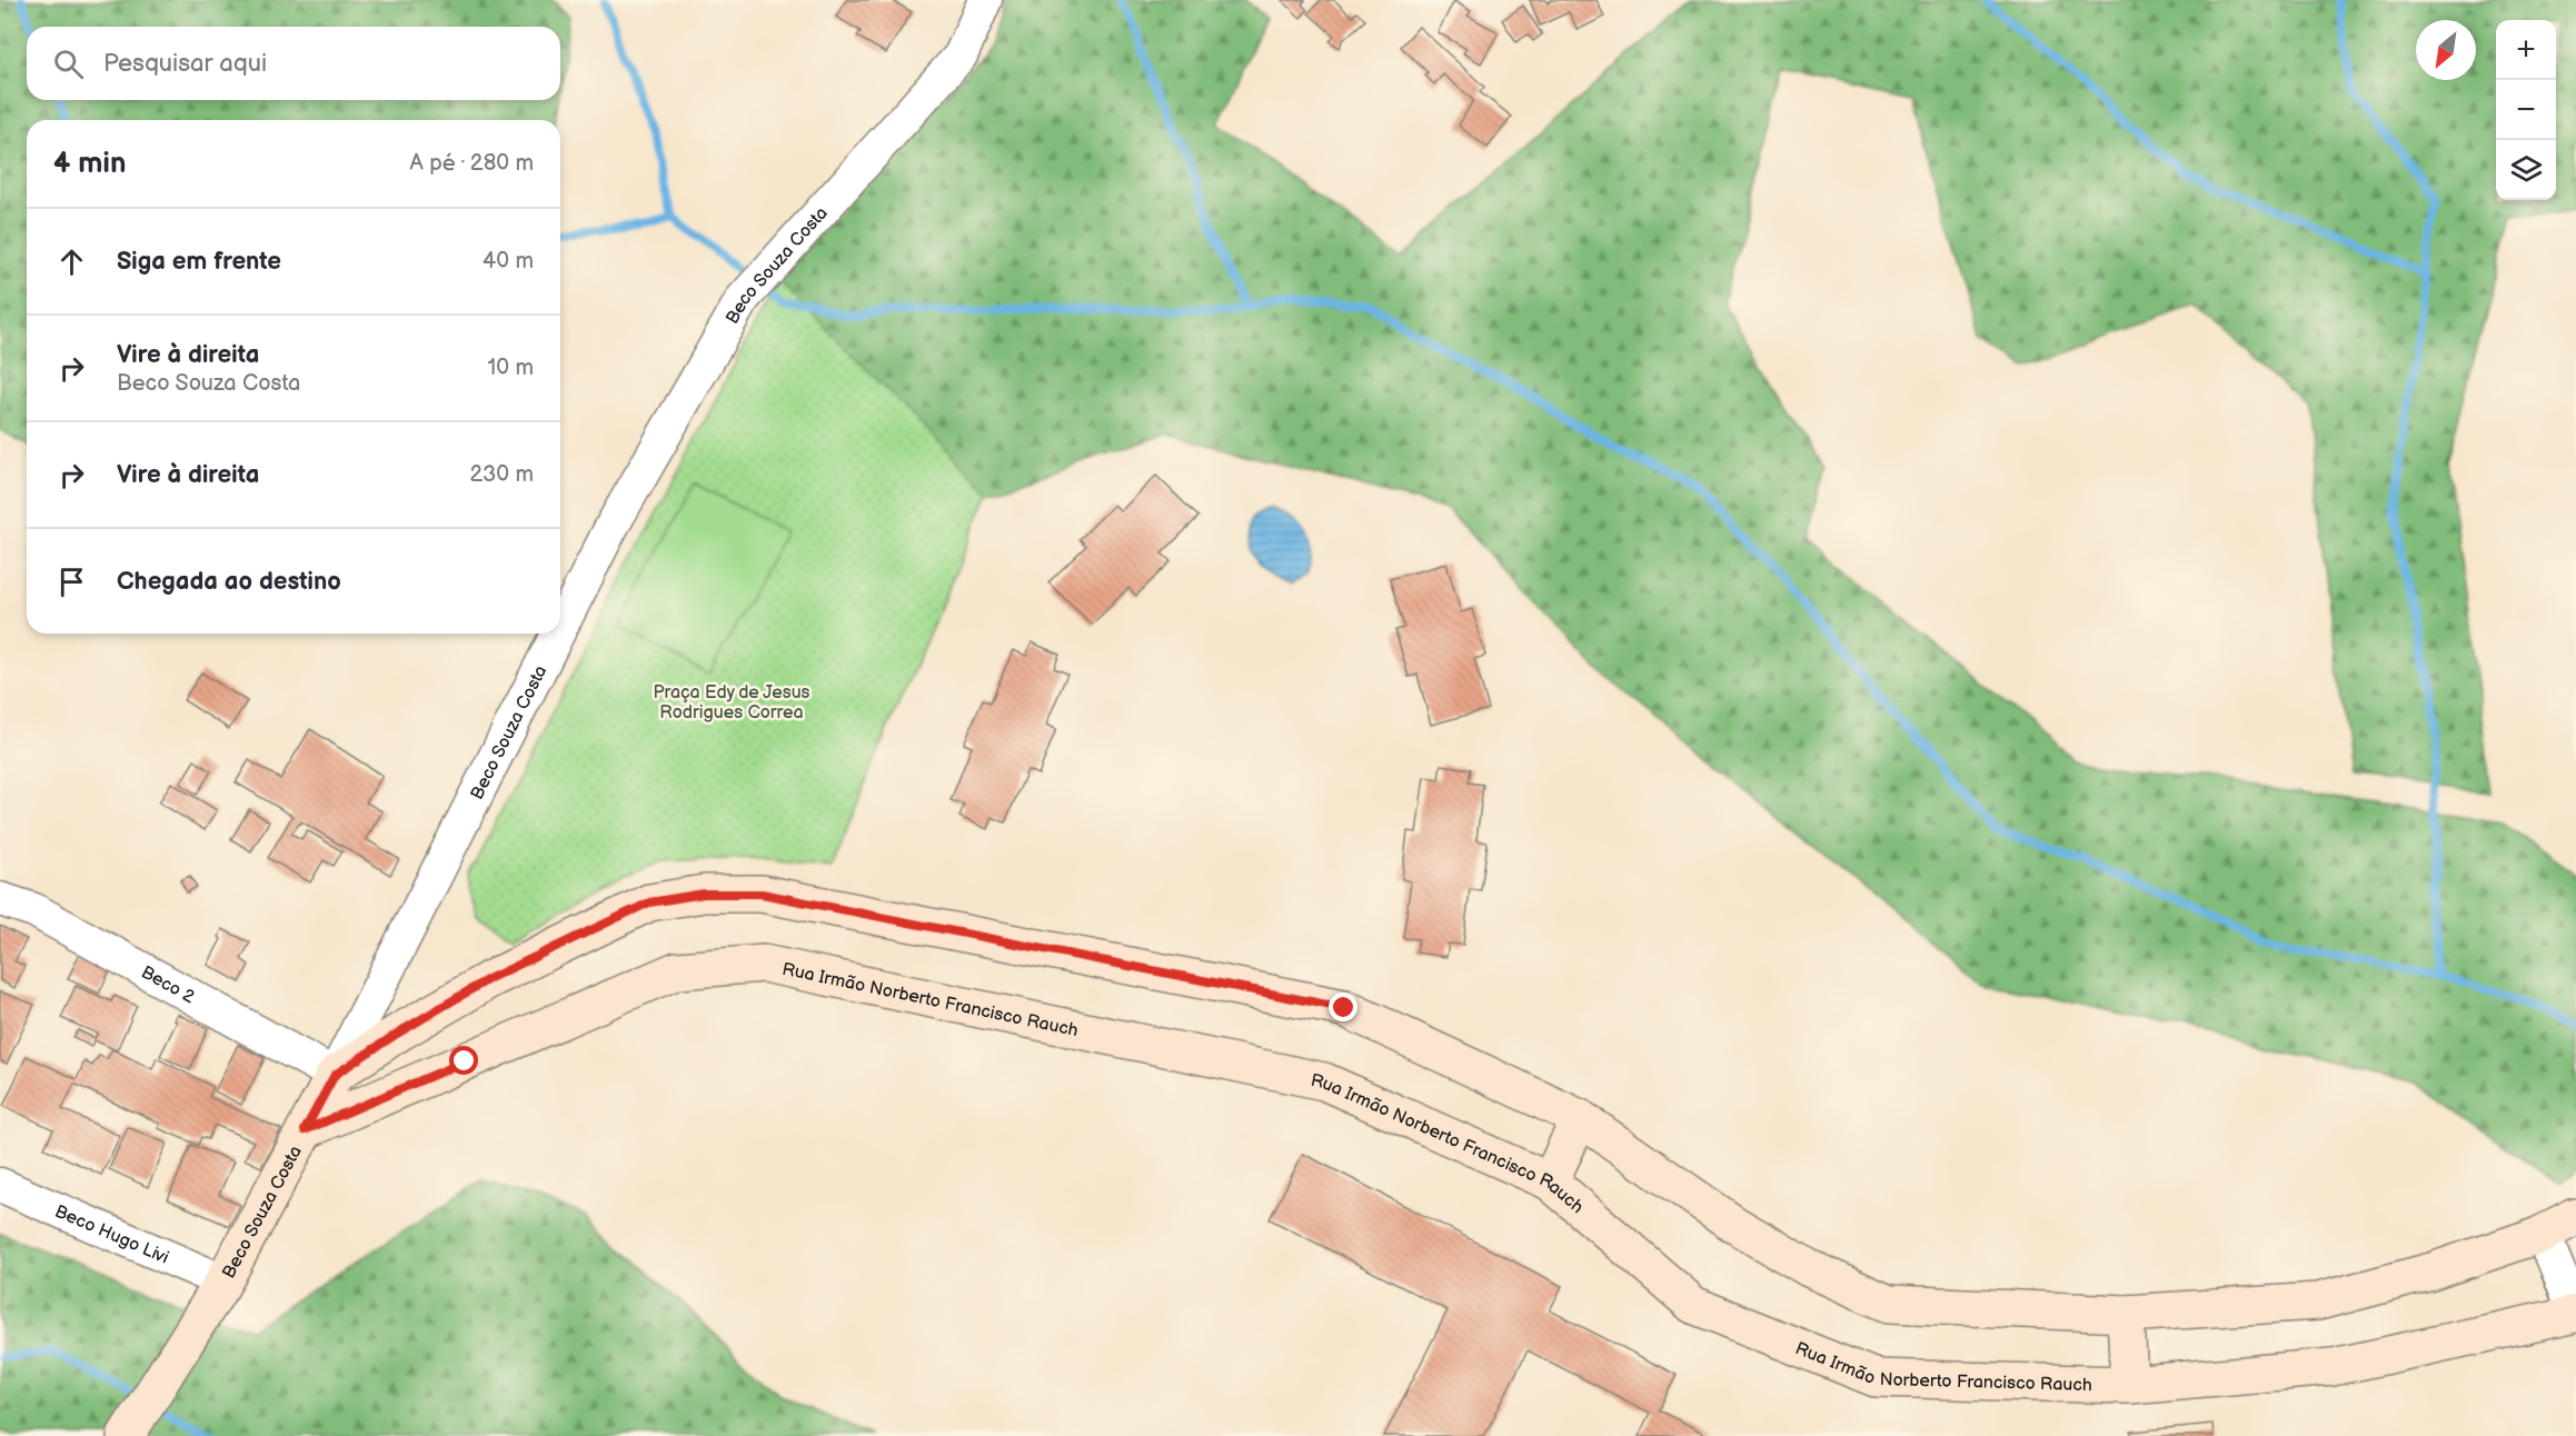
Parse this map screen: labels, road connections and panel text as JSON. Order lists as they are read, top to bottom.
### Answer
{
  "streets": {
    "street": [
      "Beco Souza Costa",
      "Beco 2",
      "Rua Irmão Norberto Francisco Rauch",
      "Beco Hugo Livi"
    ]
  },
  "crossings": [
    ["Beco Souza Costa", "Beco 2"],
    ["Beco Souza Costa", "Rua Irmão Norberto Francisco Rauch"],
    ["Beco Souza Costa", "Beco Hugo Livi"]
  ],
  "parks": ["Praça Edy de Jesus Rodrigues Correa"],
  "north": "bottom left",
  "page": {
    "map_buttons": ["+", "−"],
    "search": "Pesquisar aqui",
    "heading": ["4 min", "A pé · 280 m"],
    "list": [
      ["Siga em frente", "40 m"],
      ["Vire à direita", "Beco Souza Costa", "10 m"],
      ["Vire à direita", "230 m"],
      "Chegada ao destino"
    ]
  }
}
